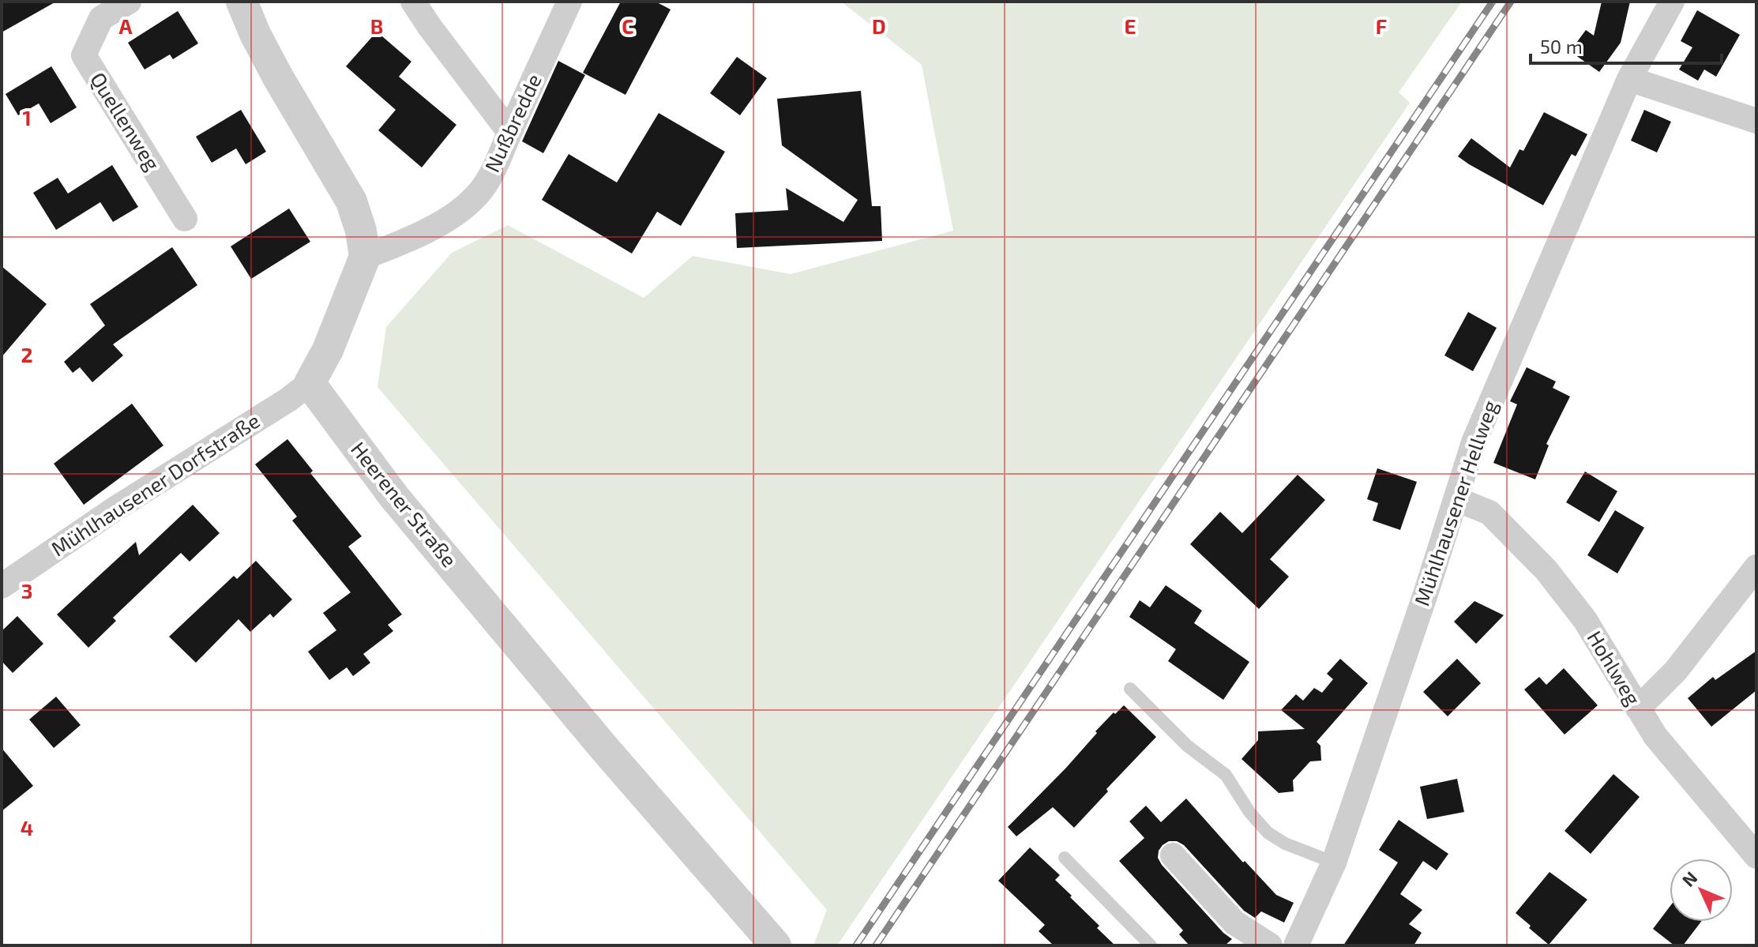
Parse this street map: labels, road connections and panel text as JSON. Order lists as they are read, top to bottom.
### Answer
{
  "streets": {
    "street": [
      "Quellenweg",
      "Nußbredde",
      "Mühlhausener Dorfstraße",
      "Mühlhausener Hellweg",
      "Heerener Straße",
      "Hohlweg"
    ]
  },
  "crossings": [
    ["Mühlhausener Dorfstraße", "Heerener Straße"],
    ["Mühlhausener Hellweg", "Hohlweg"]
  ],
  "scale_bar": "50 m",
  "north": "top left",
  "grid": {
    "columns": [
      "A",
      "B",
      "C",
      "D",
      "E",
      "F"
    ],
    "rows": [
      "1",
      "2",
      "3",
      "4"
    ]
  }
}
